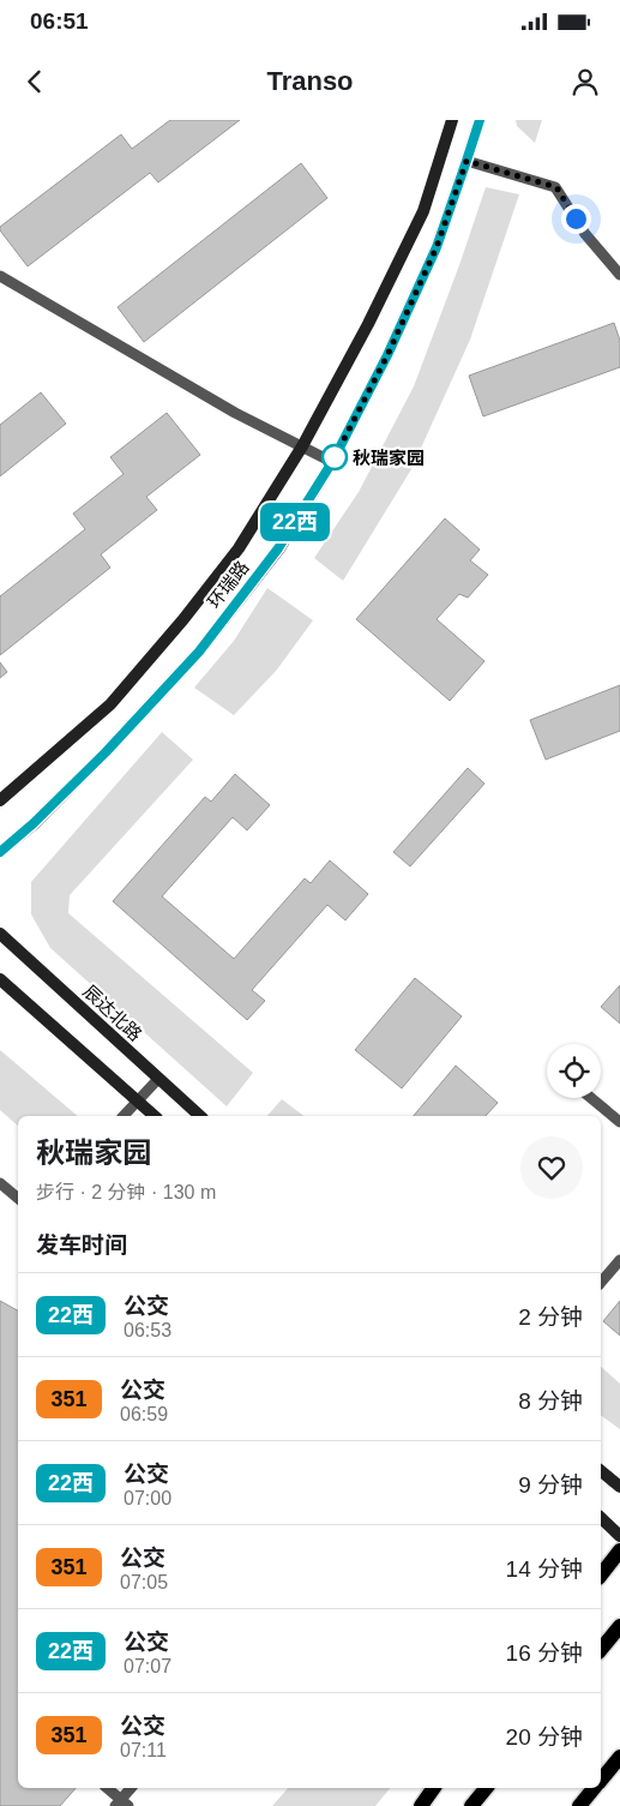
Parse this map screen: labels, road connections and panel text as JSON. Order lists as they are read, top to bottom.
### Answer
{
  "streets": {
    "main road": ["环瑞路", "辰达北路"]
  },
  "places": ["秋瑞家园"],
  "lines": ["bus line 22西"],
  "page": {
    "status": "06:51",
    "header": "Transo",
    "on_map": "22西",
    "heading": [
      ["秋瑞家园", "步行 · 2 分钟 · 130 m"],
      "发车时间"
    ],
    "list": [
      {
        "mark": "22西",
        "name": "公交",
        "note": "06:53",
        "value": "2 分钟"
      },
      {
        "mark": "351",
        "name": "公交",
        "note": "06:59",
        "value": "8 分钟"
      },
      {
        "mark": "22西",
        "name": "公交",
        "note": "07:00",
        "value": "9 分钟"
      },
      {
        "mark": "351",
        "name": "公交",
        "note": "07:05",
        "value": "14 分钟"
      },
      {
        "mark": "22西",
        "name": "公交",
        "note": "07:07",
        "value": "16 分钟"
      },
      {
        "mark": "351",
        "name": "公交",
        "note": "07:11",
        "value": "20 分钟"
      }
    ]
  }
}
